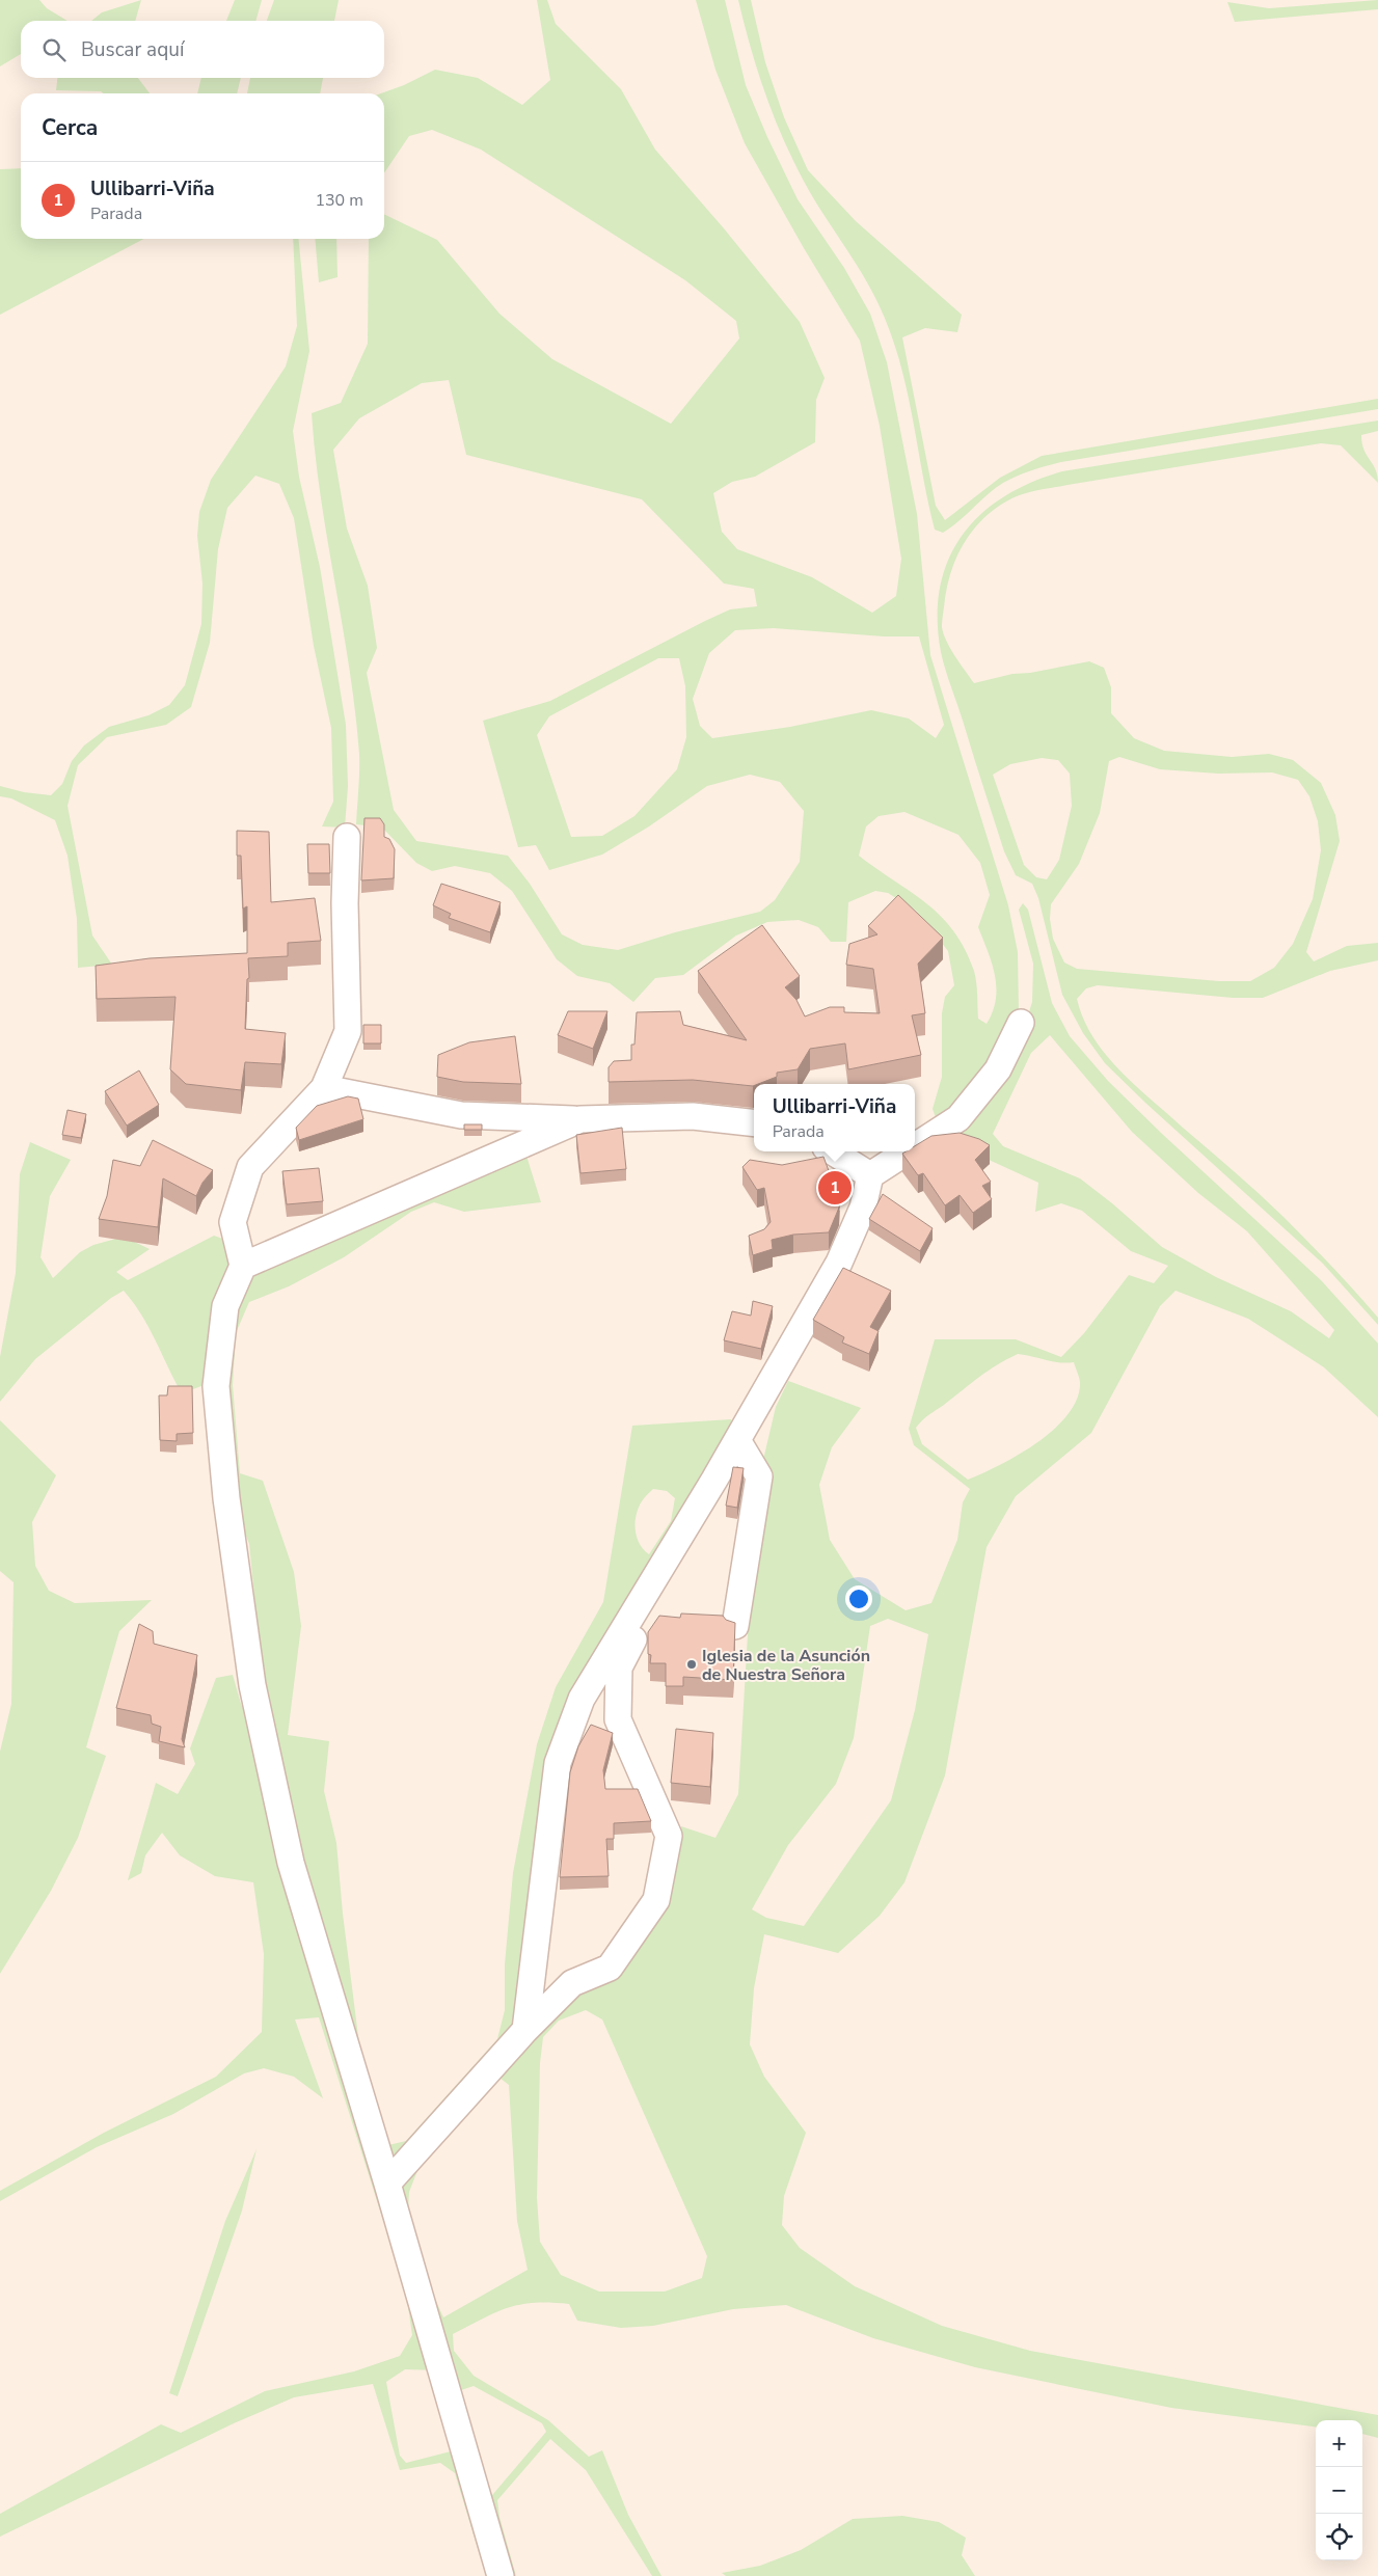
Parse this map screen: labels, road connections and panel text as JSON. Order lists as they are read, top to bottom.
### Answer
{
  "places": ["Iglesia de la Asunción de Nuestra Señora"],
  "page": {
    "search": "Buscar aquí",
    "heading": "Cerca",
    "list": [
      {
        "mark": "1",
        "name": "Ullibarri-Viña",
        "note": "Parada",
        "value": "130 m"
      }
    ],
    "popup": ["Ullibarri-Viña", "Parada"],
    "pins": "1",
    "map_buttons": ["+", "−"]
  }
}
